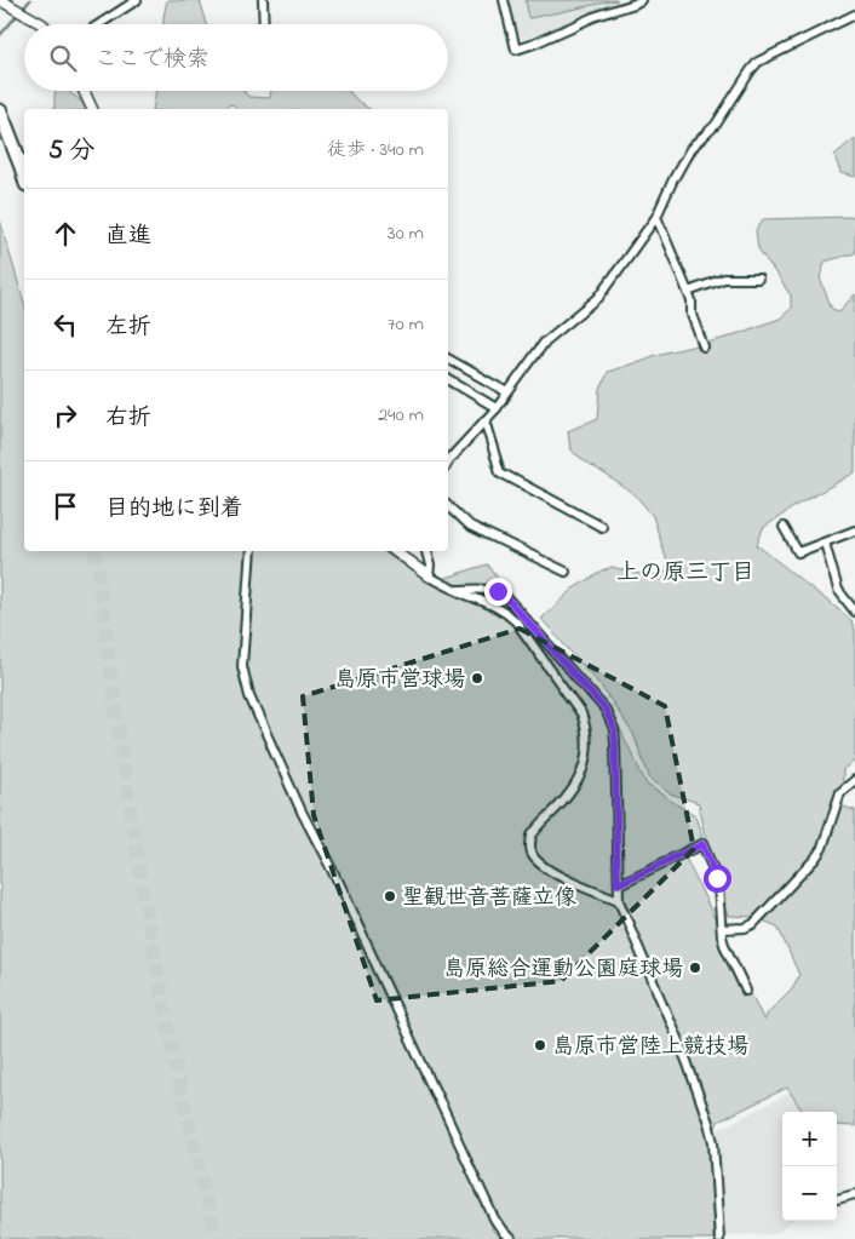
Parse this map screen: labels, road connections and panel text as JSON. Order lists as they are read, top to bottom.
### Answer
{
  "districts": ["上の原三丁目"],
  "places": [
    "島原市営球場",
    "聖観世音菩薩立像",
    "島原総合運動公園庭球場",
    "島原市営陸上競技場"
  ],
  "page": {
    "search": "ここで検索",
    "heading": ["5 分", "徒歩 · 340 m"],
    "list": [
      ["直進", "30 m"],
      ["左折", "70 m"],
      ["右折", "240 m"],
      "目的地に到着"
    ],
    "map_buttons": ["+", "−"]
  }
}
